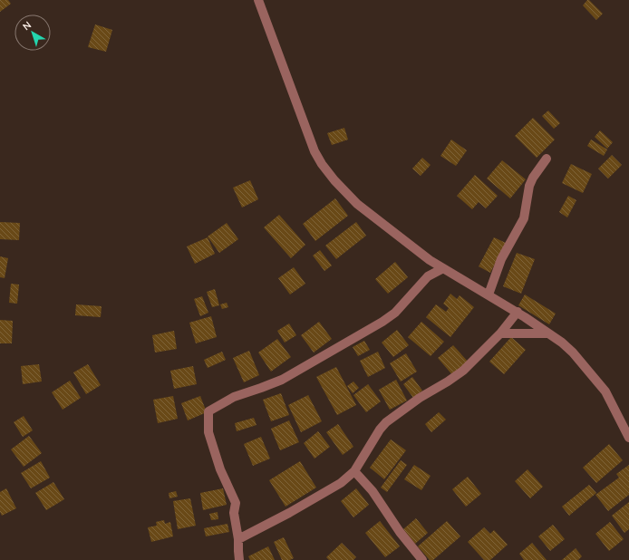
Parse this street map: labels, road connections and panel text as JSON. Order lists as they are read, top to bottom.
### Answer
{
  "north": "top left"
}
